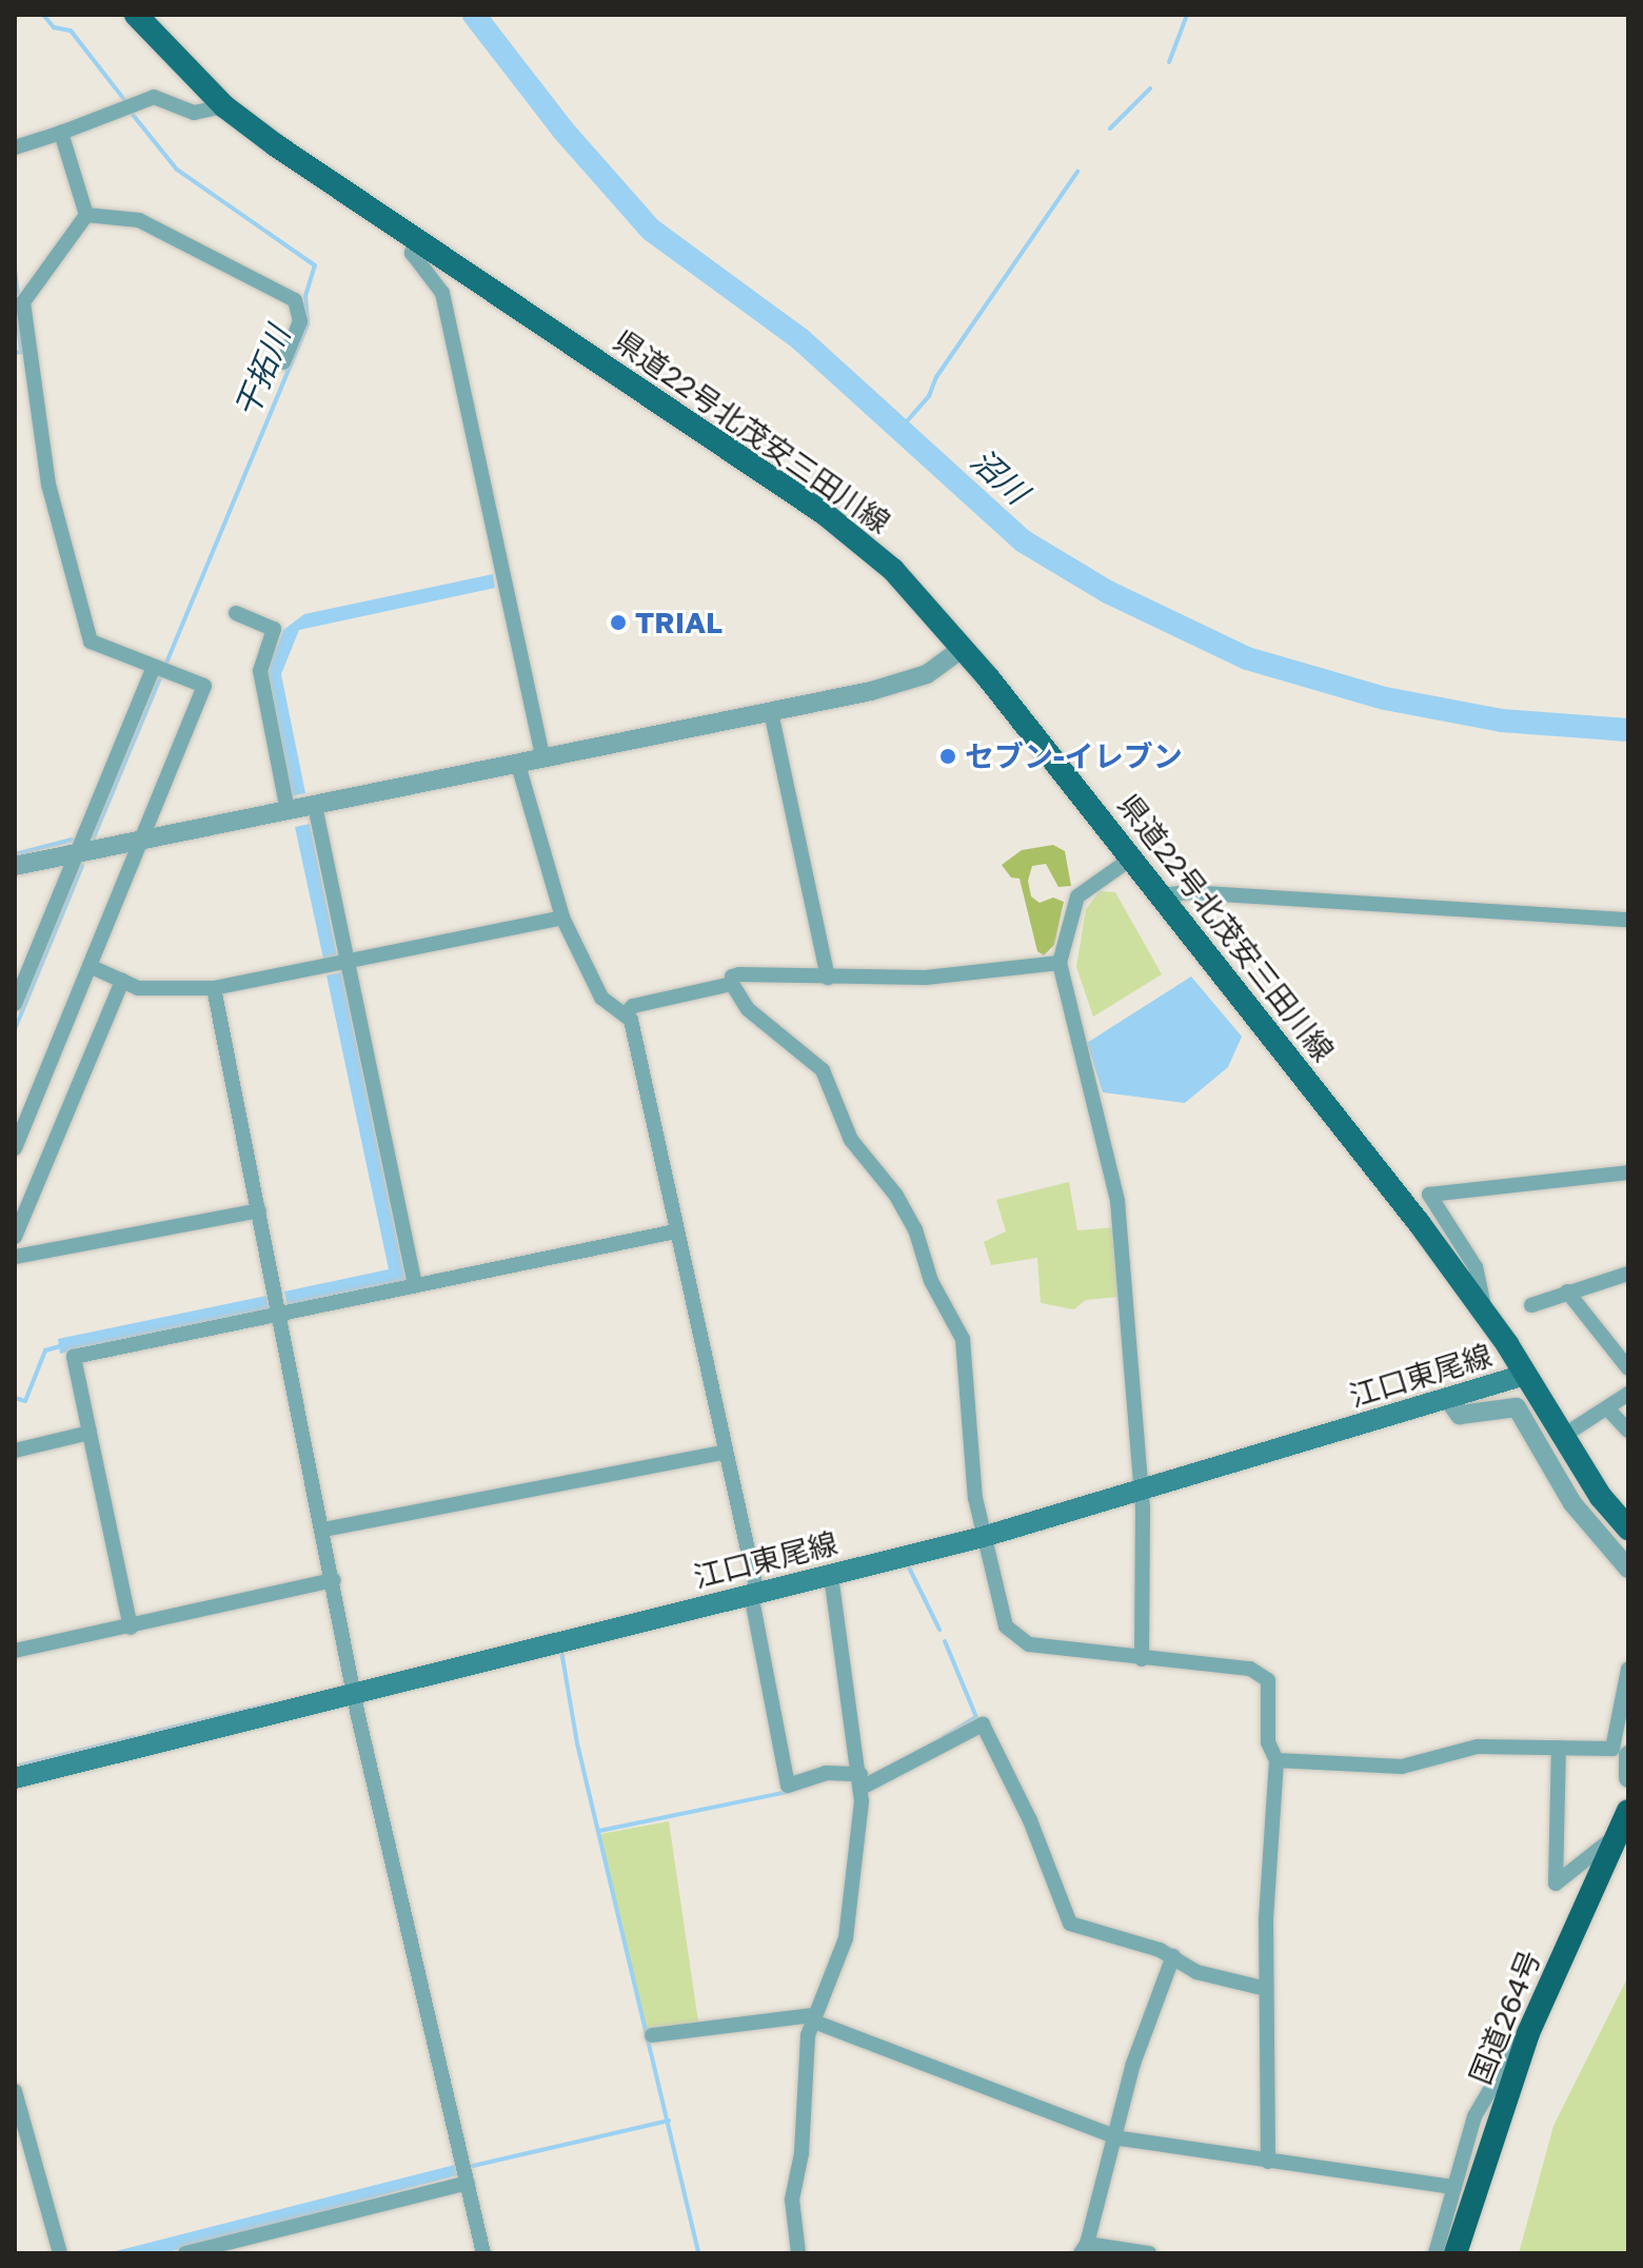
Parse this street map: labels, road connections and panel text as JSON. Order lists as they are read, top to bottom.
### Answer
{
  "streets": {
    "highway": ["国道264号"],
    "main road": ["県道22号北茂安三田川線", "江口東尾線"]
  },
  "crossings": [
    ["県道22号北茂安三田川線", "江口東尾線"]
  ],
  "water": ["干拓川", "沼川"],
  "places": ["TRIAL", "セブン-イレブン"]
}
